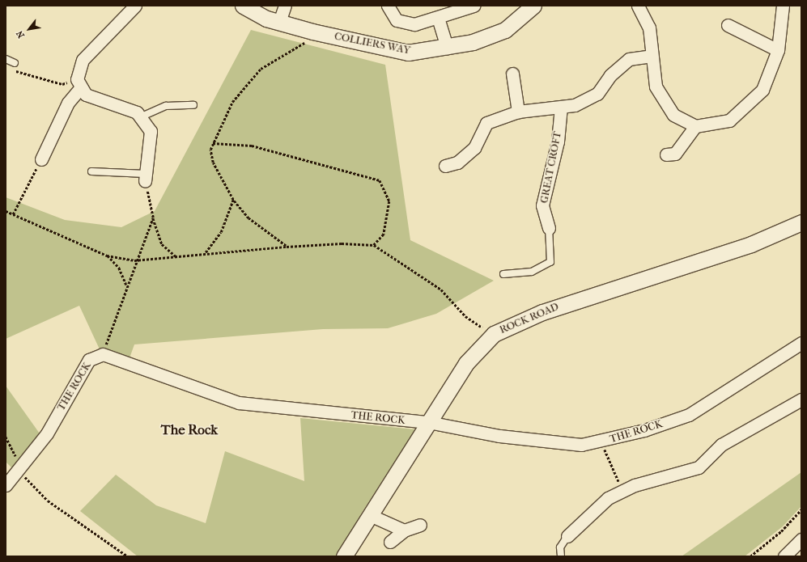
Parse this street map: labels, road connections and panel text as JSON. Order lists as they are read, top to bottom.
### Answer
{
  "streets": {
    "street": [
      "COLLIERS WAY",
      "GREAT CROFT",
      "ROCK ROAD",
      "THE ROCK"
    ]
  },
  "crossings": [
    ["ROCK ROAD", "THE ROCK"]
  ],
  "districts": ["The Rock"],
  "north": "bottom left"
}
